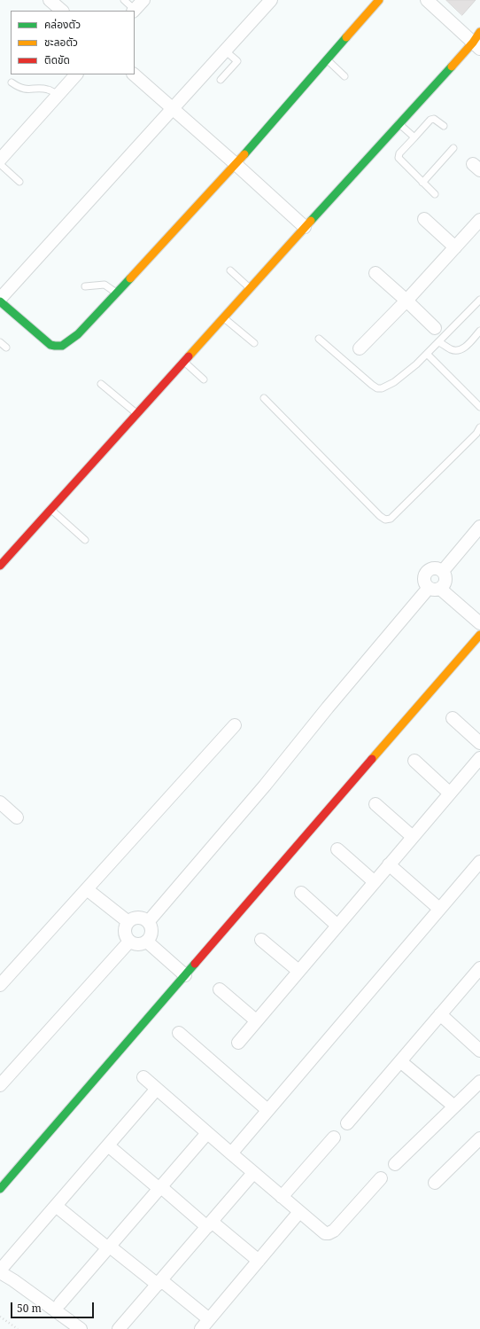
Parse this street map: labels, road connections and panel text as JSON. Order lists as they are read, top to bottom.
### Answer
{
  "legend": ["คล่องตัว", "ชะลอตัว", "ติดขัด"],
  "scale_bar": "50 m"
}
